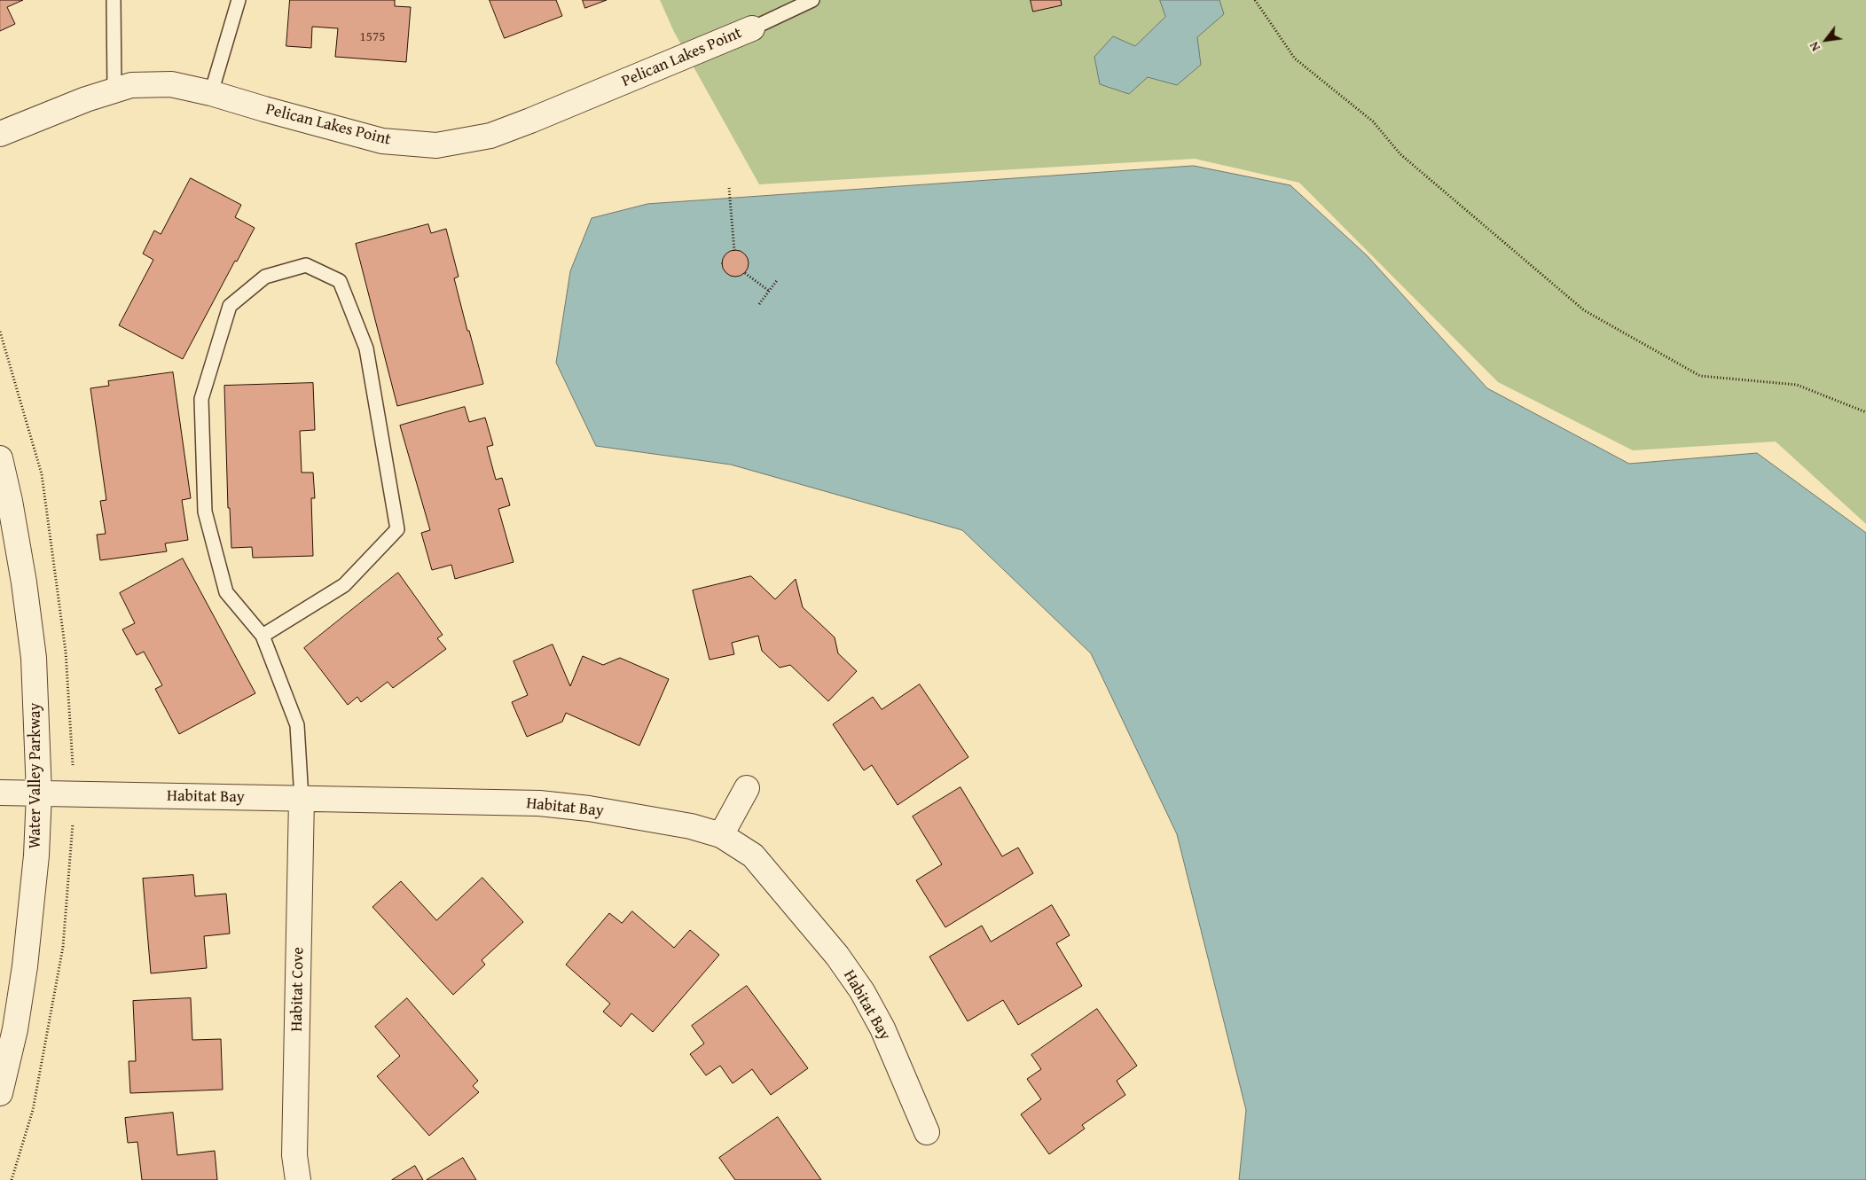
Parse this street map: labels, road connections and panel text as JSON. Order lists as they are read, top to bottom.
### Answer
{
  "streets": {
    "street": [
      "Pelican Lakes Point",
      "Water Valley Parkway",
      "Habitat Bay",
      "Habitat Cove"
    ]
  },
  "crossings": [
    ["Water Valley Parkway", "Habitat Bay"],
    ["Habitat Bay", "Habitat Cove"]
  ],
  "house_numbers": ["1575"],
  "north": "bottom left"
}
